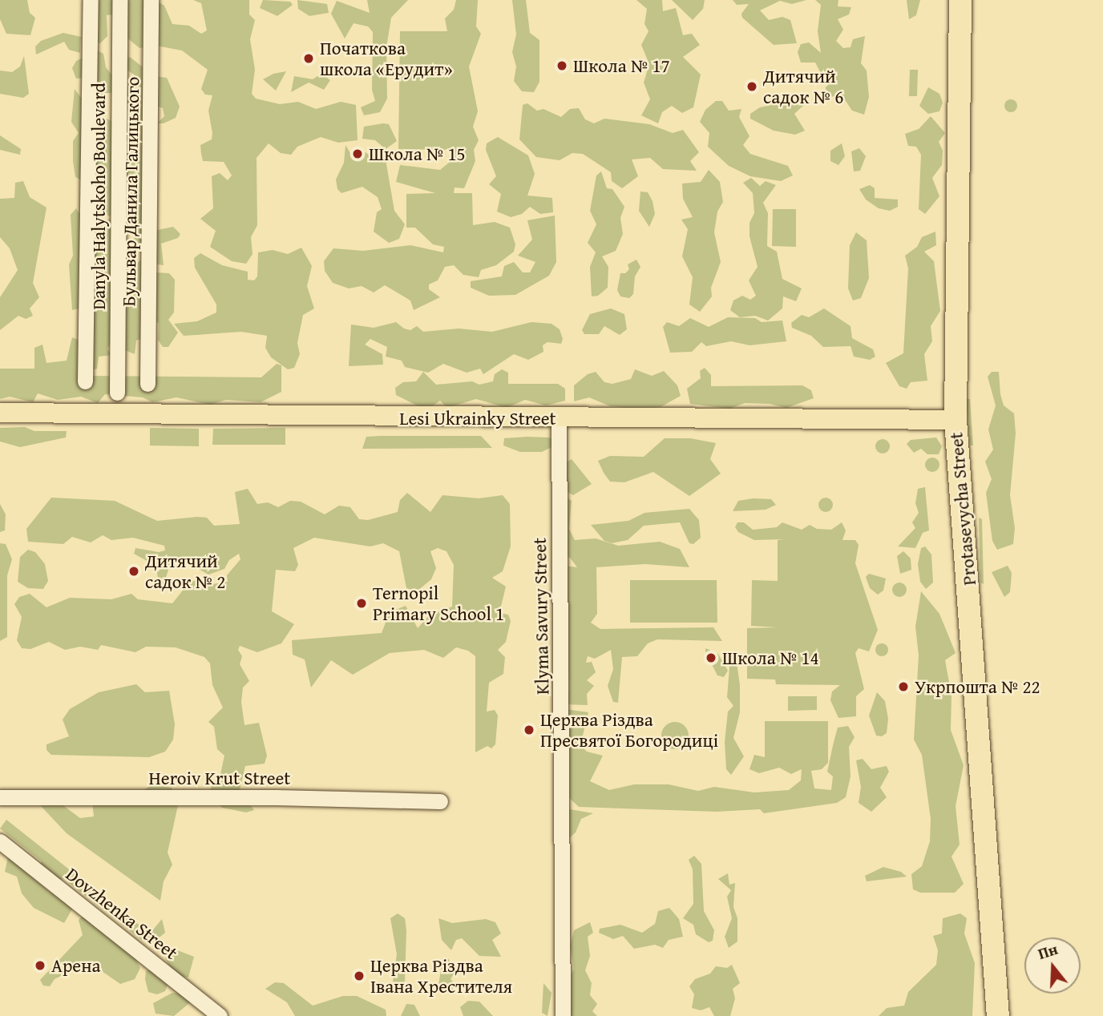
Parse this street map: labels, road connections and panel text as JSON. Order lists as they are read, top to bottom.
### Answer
{
  "streets": {
    "highway": ["Protasevycha Street"],
    "main road": ["Lesi Ukrainky Street"],
    "street": [
      "Бульвар Данила Галицького",
      "Danyla Halytskoho Boulevard",
      "Klyma Savury Street",
      "Heroiv Krut Street",
      "Dovzhenka Street"
    ]
  },
  "crossings": [
    ["Lesi Ukrainky Street", "Protasevycha Street"],
    ["Lesi Ukrainky Street", "Klyma Savury Street"]
  ],
  "places": [
    "Початкова школа «Ерудит»",
    "Школа № 17",
    "Дитячий садок № 6",
    "Школа № 15",
    "Дитячий садок № 2",
    "Ternopil Primary School 1",
    "Школа № 14",
    "Укрпошта № 22",
    "Церква Різдва Пресвятої Богородиці",
    "Арена",
    "Церква Різдва Івана Хрестителя"
  ],
  "north": "top"
}
